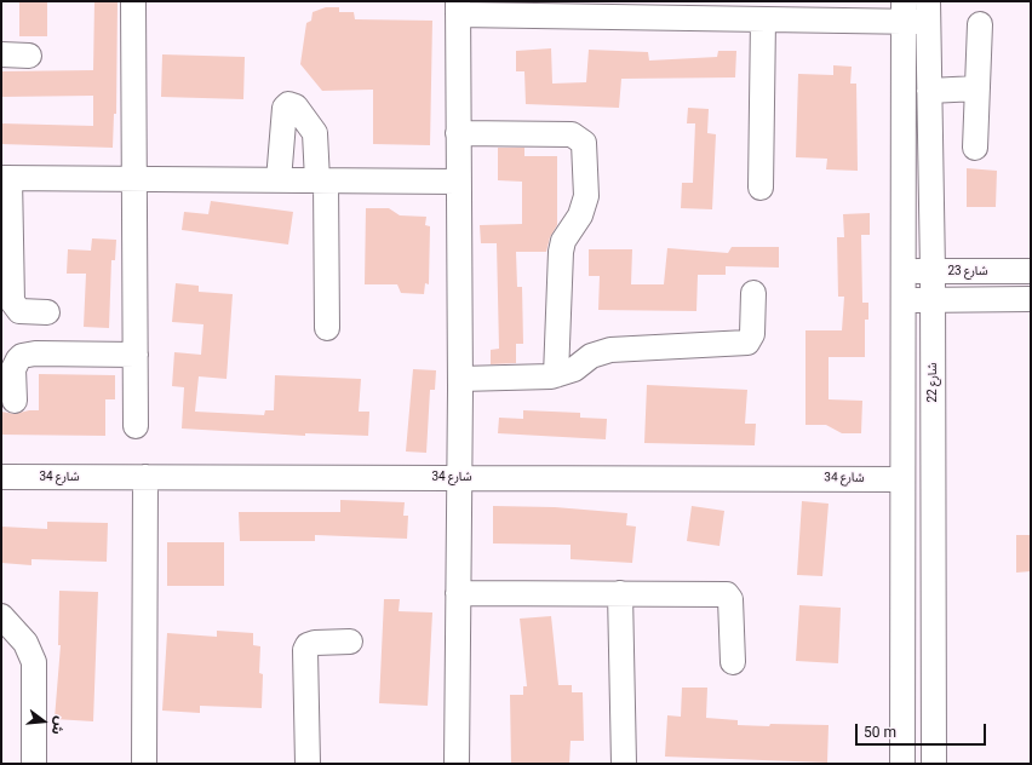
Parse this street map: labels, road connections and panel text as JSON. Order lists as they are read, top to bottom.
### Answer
{
  "streets": {
    "street": ["شارع 23", "شارع 22", "شارع 34"]
  },
  "crossings": [
    ["شارع 23", "شارع 22"]
  ],
  "scale_bar": "50 m",
  "north": "right"
}
